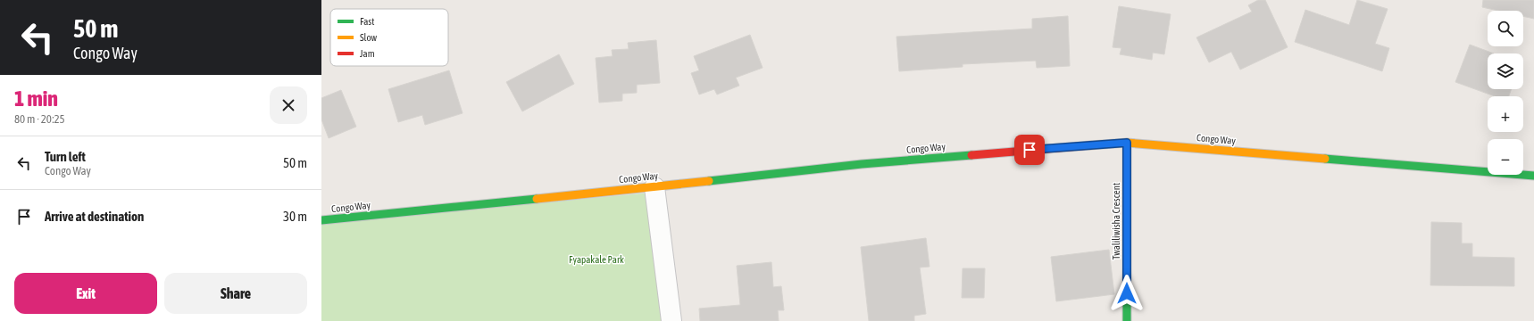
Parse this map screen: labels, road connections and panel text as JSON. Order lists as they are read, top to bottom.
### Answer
{
  "streets": {
    "street": ["Congo Way", "Twaliliwisha Crescent"]
  },
  "crossings": [
    ["Congo Way", "Twaliliwisha Crescent"]
  ],
  "parks": ["Fyapakale Park"],
  "legend": ["Fast", "Slow", "Jam"],
  "page": {
    "turn": ["50 m", "Congo Way"],
    "map_buttons": ["+", "−"],
    "heading": ["1 min", "80 m · 20:25"],
    "list": [
      {
        "name": "Turn left",
        "note": "Congo Way",
        "value": "50 m"
      },
      {
        "name": "Arrive at destination",
        "value": "30 m"
      }
    ],
    "buttons": ["Exit", "Share"]
  }
}
